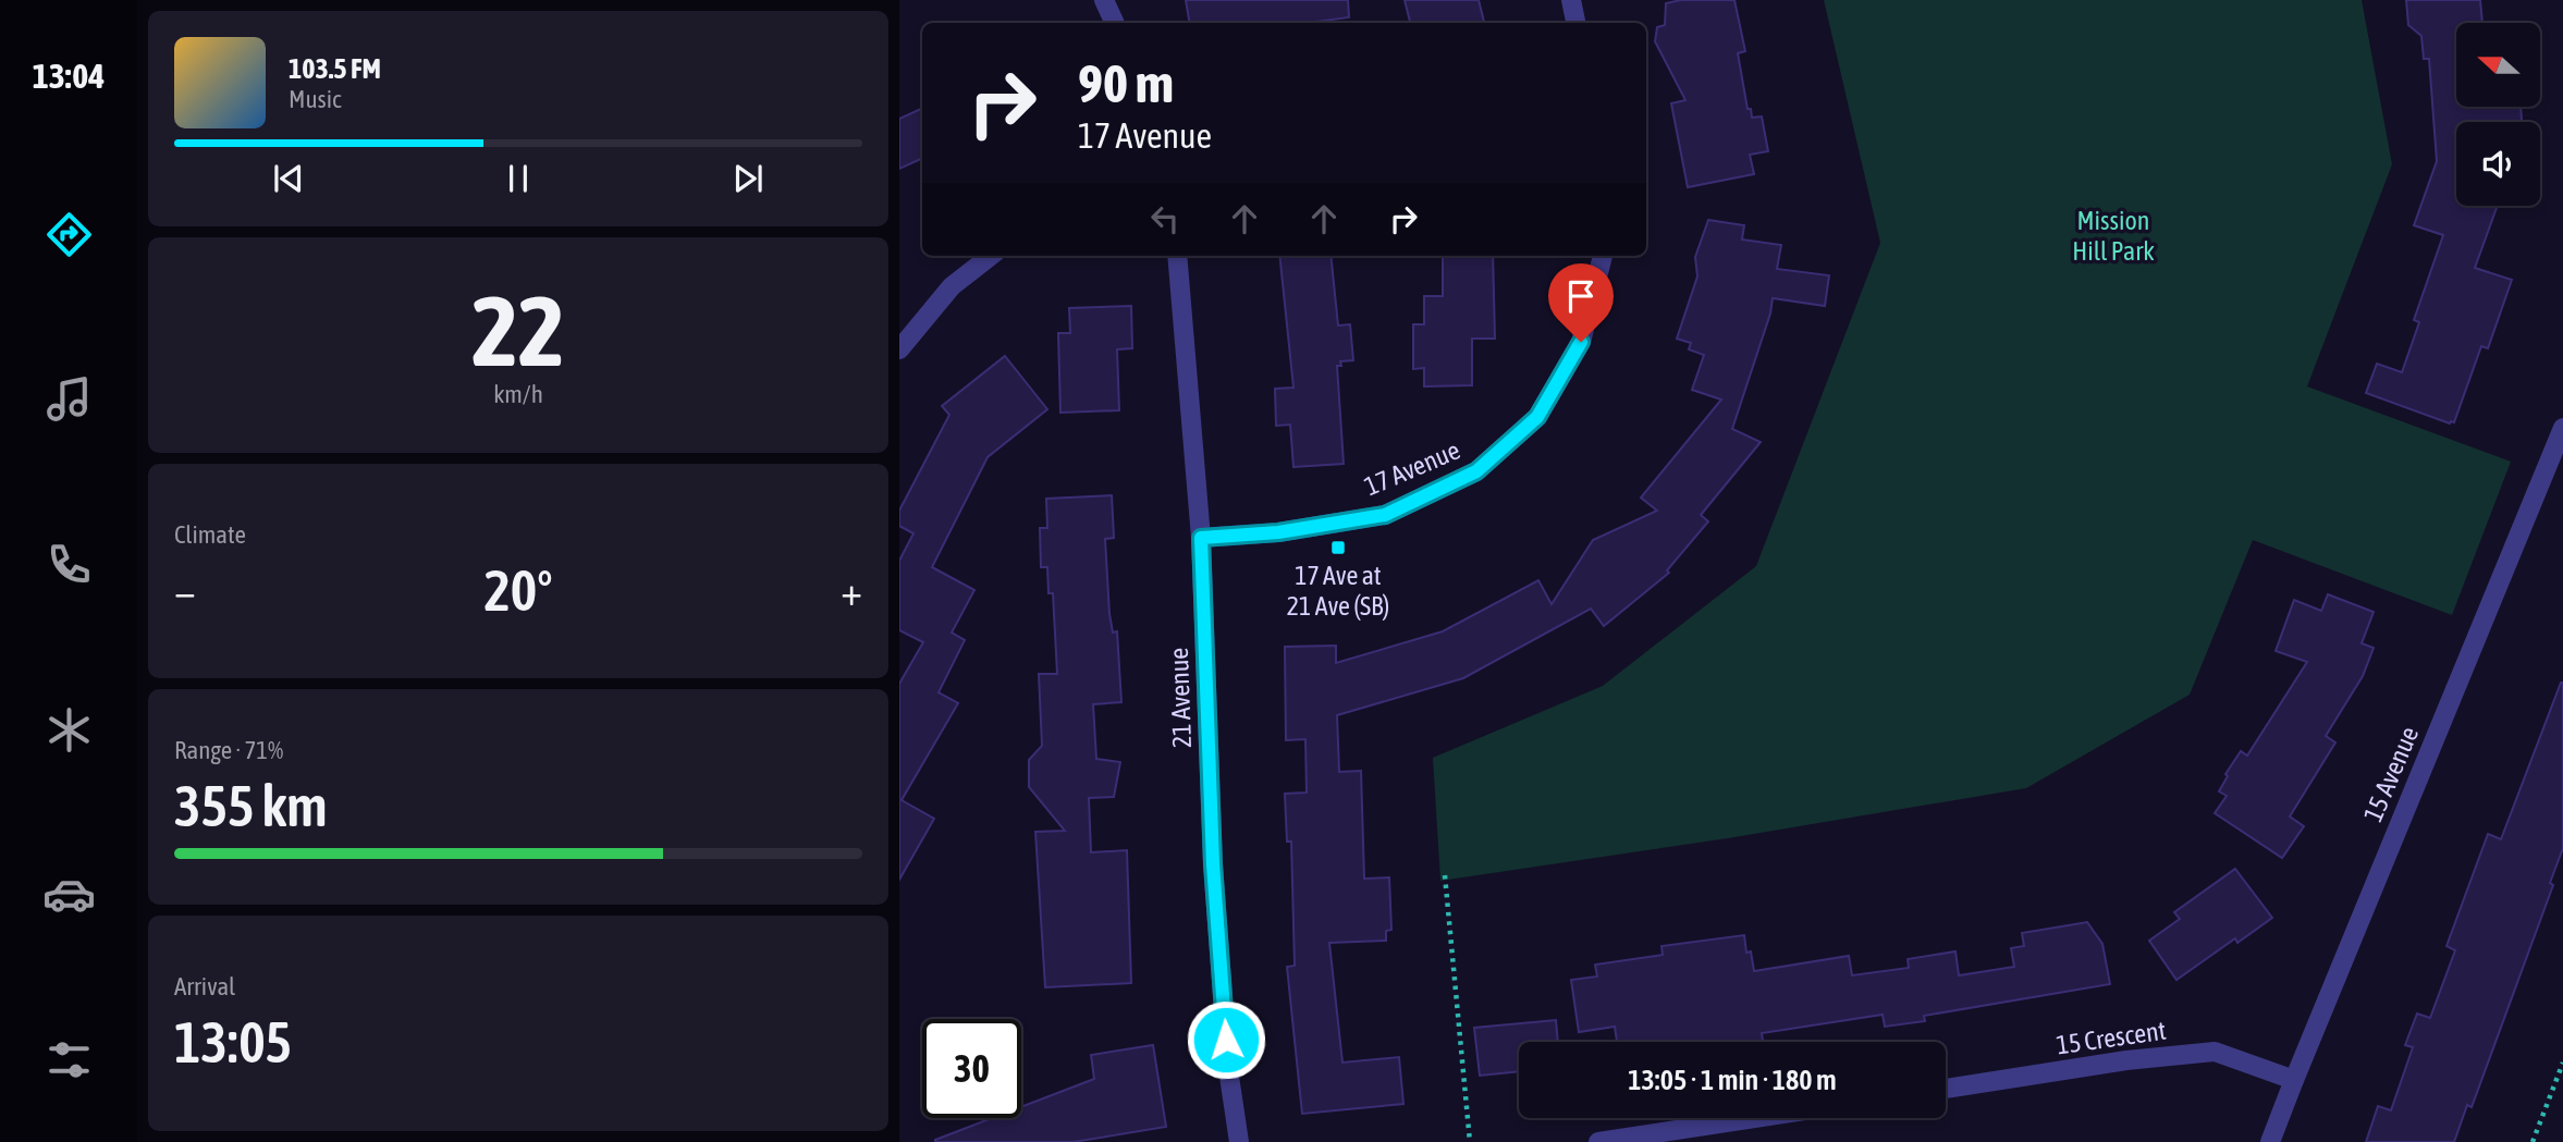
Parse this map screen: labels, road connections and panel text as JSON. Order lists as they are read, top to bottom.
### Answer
{
  "streets": {
    "street": [
      "17 Avenue",
      "21 Avenue",
      "15 Avenue",
      "15 Crescent"
    ]
  },
  "crossings": [
    ["17 Avenue", "21 Avenue"],
    ["15 Avenue", "15 Crescent"]
  ],
  "parks": ["Mission Hill Park"],
  "places": {
    "transit": ["17 Ave at 21 Ave (SB)"]
  },
  "north": "left",
  "page": {
    "tabs": "13:04",
    "turn": ["90 m", "17 Avenue"],
    "song": ["103.5 FM", "Music"],
    "tile": [
      ["22", "km/h"],
      "Climate",
      ["Range · 71%", "355 km"],
      ["Arrival", "13:05"]
    ],
    "heat": ["−", "20°", "+"],
    "limit": "30",
    "trip": "13:05 · 1 min · 180 m"
  }
}
